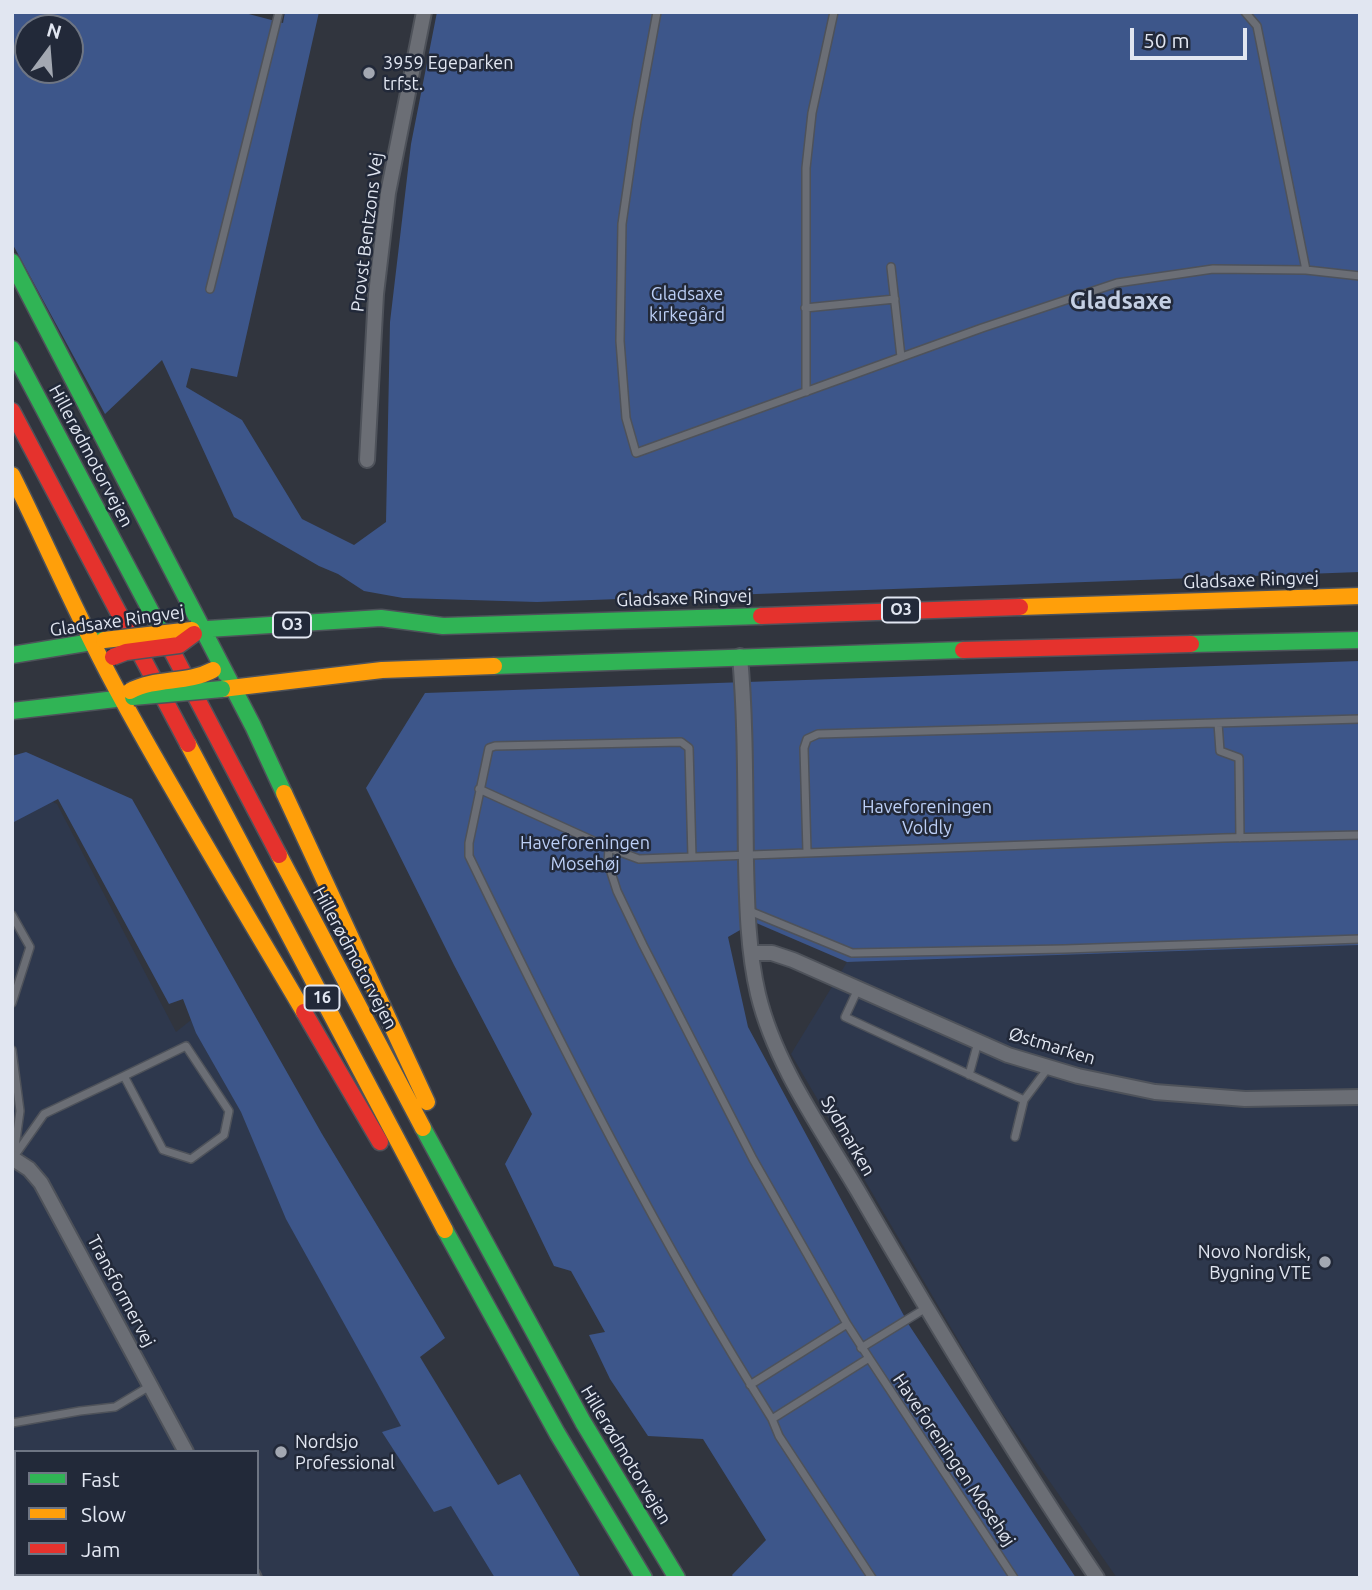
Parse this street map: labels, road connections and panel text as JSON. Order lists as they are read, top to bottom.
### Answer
{
  "streets": {
    "main road": [
      "Hillerødmotorvejen",
      "Gladsaxe Ringvej",
      "O3",
      "16"
    ],
    "street": [
      "Provst Bentzons Vej",
      "Østmarken",
      "Sydmarken",
      "Transformervej"
    ],
    "lane": ["Haveforeningen Mosehøj"]
  },
  "crossings": [
    ["Østmarken", "Sydmarken"]
  ],
  "districts": ["Gladsaxe"],
  "parks": ["Gladsaxe kirkegård", "Haveforeningen Voldly", "Haveforeningen Mosehøj"],
  "places": ["3959 Egeparken trfst.", "Novo Nordisk, Bygning VTE", "Nordsjo Professional"],
  "legend": ["Fast", "Slow", "Jam"],
  "scale_bar": "50 m",
  "north": "top"
}
